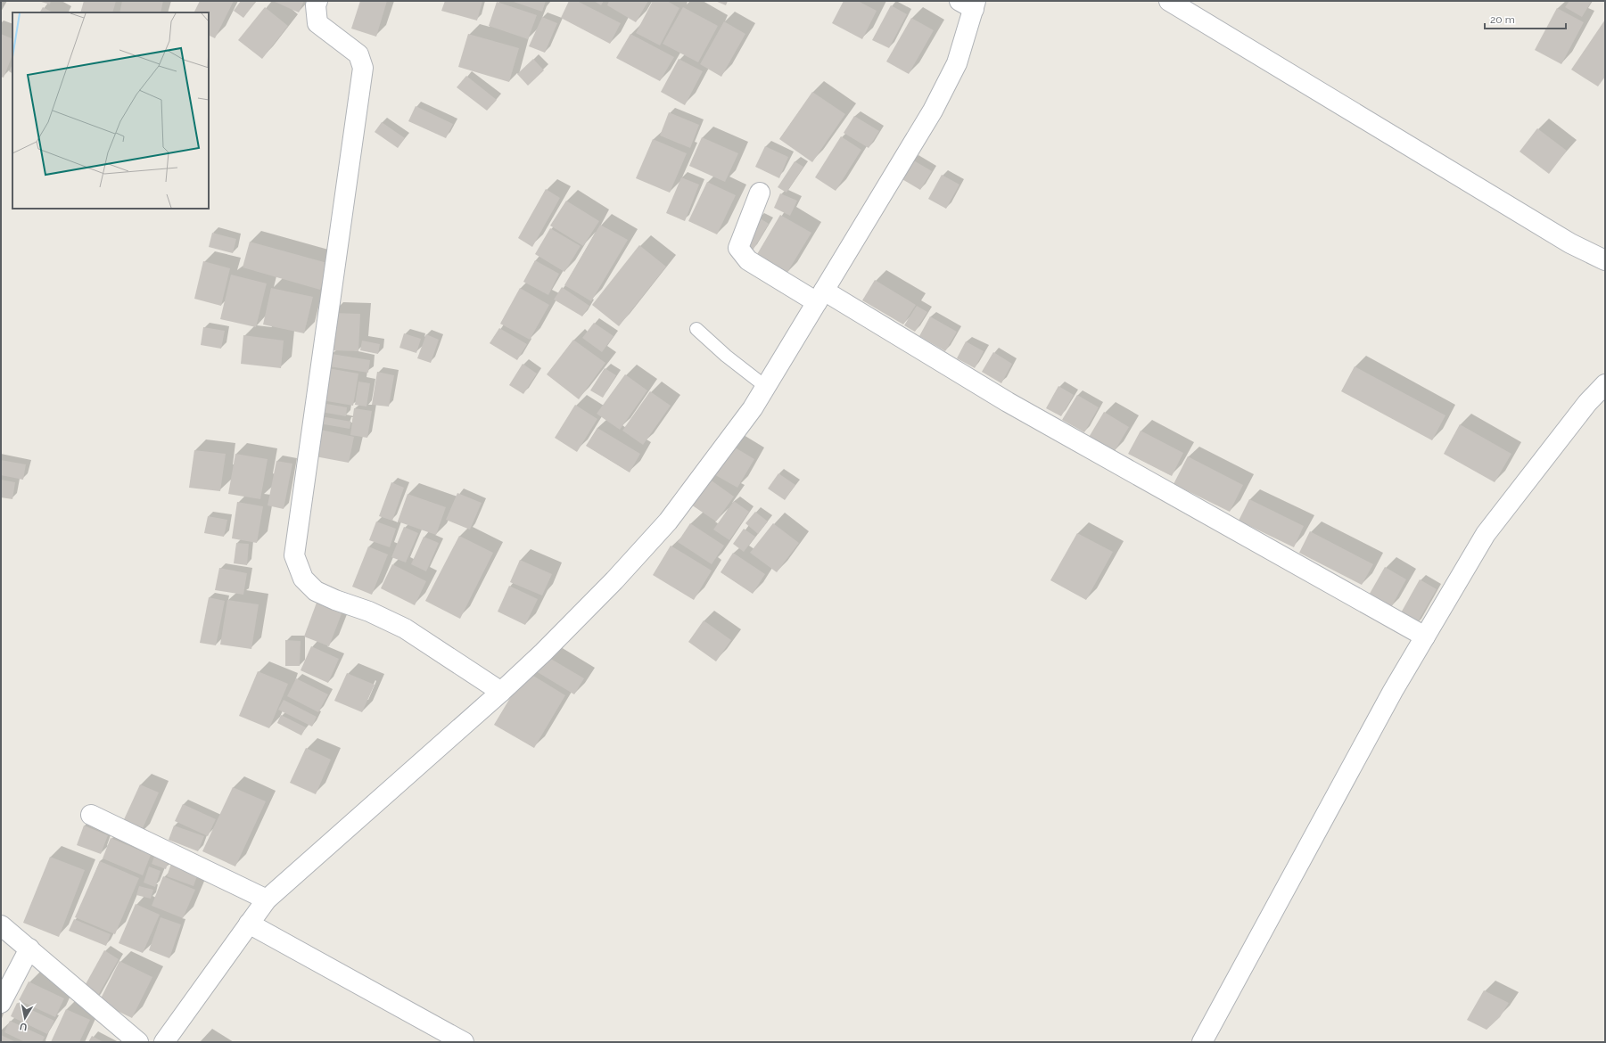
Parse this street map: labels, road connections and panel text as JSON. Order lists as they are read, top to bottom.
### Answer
{
  "scale_bar": "20 m",
  "north": "bottom"
}
